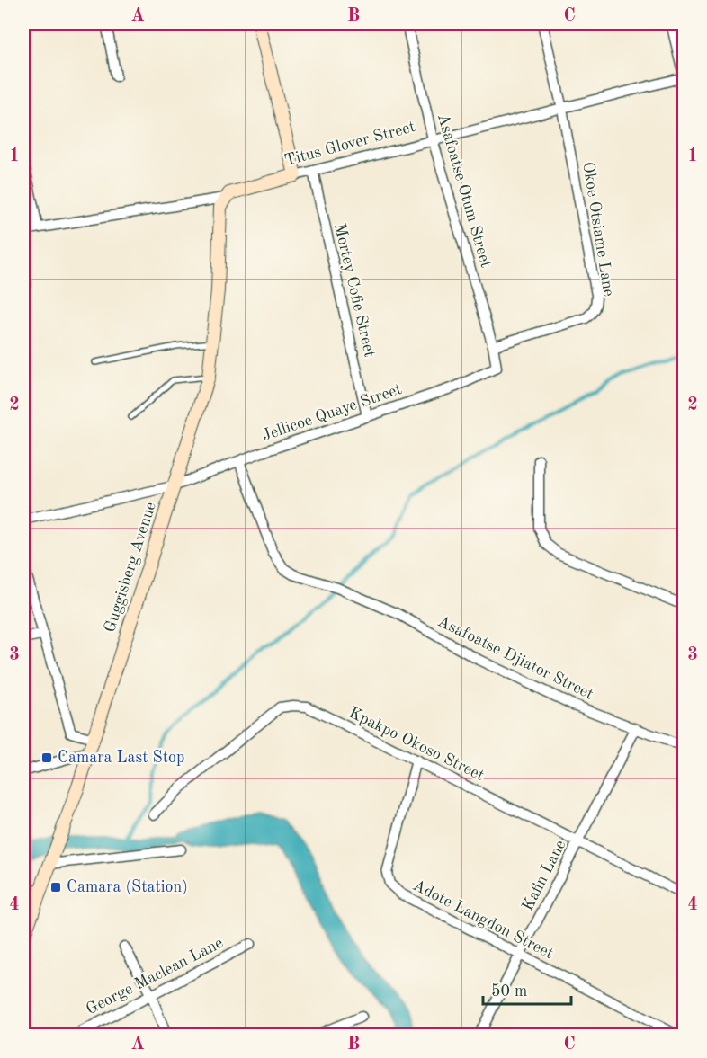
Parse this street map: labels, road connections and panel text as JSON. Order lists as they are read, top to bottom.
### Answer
{
  "streets": {
    "main road": ["Titus Glover Street", "Guggisberg Avenue"],
    "street": [
      "Asafoatse Otum Street",
      "Okoe Otsiame Lane",
      "Mortey Cofie Street",
      "Jellicoe Quaye Street",
      "Asafoatse Djiator Street",
      "Kpakpo Okoso Street",
      "Kafin Lane",
      "Adote Langdon Street",
      "George Maclean Lane"
    ]
  },
  "crossings": [
    ["Titus Glover Street", "Asafoatse Otum Street"],
    ["Titus Glover Street", "Okoe Otsiame Lane"],
    ["Titus Glover Street", "Mortey Cofie Street"],
    ["Titus Glover Street", "Guggisberg Avenue"],
    ["Asafoatse Otum Street", "Okoe Otsiame Lane"],
    ["Asafoatse Otum Street", "Jellicoe Quaye Street"],
    ["Mortey Cofie Street", "Jellicoe Quaye Street"],
    ["Jellicoe Quaye Street", "Guggisberg Avenue"],
    ["Jellicoe Quaye Street", "Asafoatse Djiator Street"],
    ["Asafoatse Djiator Street", "Kafin Lane"],
    ["Kpakpo Okoso Street", "Kafin Lane"],
    ["Kpakpo Okoso Street", "Adote Langdon Street"],
    ["Kafin Lane", "Adote Langdon Street"]
  ],
  "places": {
    "transit": ["Camara Last Stop", "Camara (Station)"]
  },
  "scale_bar": "50 m",
  "grid": {
    "columns": ["A", "B", "C"],
    "rows": [
      "1",
      "2",
      "3",
      "4"
    ]
  }
}
